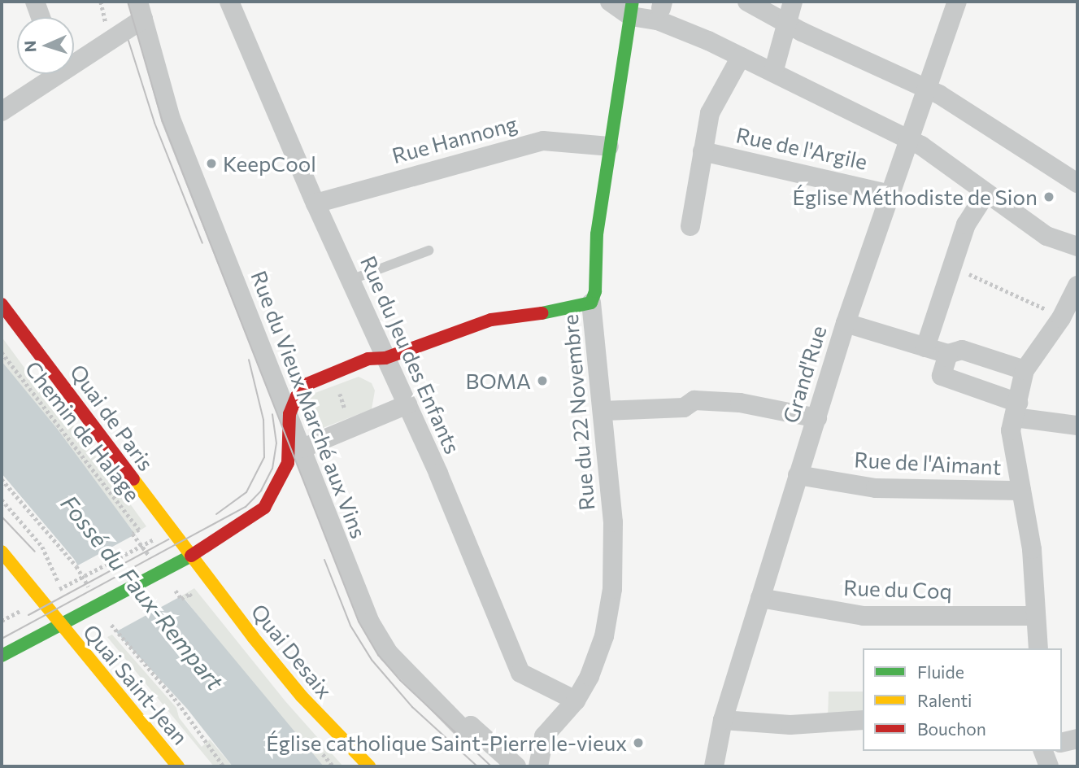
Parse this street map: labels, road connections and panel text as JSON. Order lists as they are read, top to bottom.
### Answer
{
  "streets": {
    "street": [
      "Rue Hannong",
      "Rue de l'Argile",
      "Rue du Jeu des Enfants",
      "Grand'Rue",
      "Rue du Vieux Marché aux Vins",
      "Rue du 22 Novembre",
      "Quai de Paris",
      "Rue de l'Aimant",
      "Rue du Coq",
      "Quai Desaix",
      "Quai Saint-Jean"
    ],
    "path": ["Chemin de Halage"]
  },
  "crossings": [
    ["Rue Hannong", "Rue du Jeu des Enfants"],
    ["Rue Hannong", "Rue du 22 Novembre"],
    ["Rue de l'Argile", "Grand'Rue"],
    ["Rue du Jeu des Enfants", "Rue du 22 Novembre"],
    ["Grand'Rue", "Rue de l'Aimant"],
    ["Grand'Rue", "Rue du Coq"],
    ["Quai de Paris", "Quai Desaix"]
  ],
  "water": ["Fossé du Faux-Rempart"],
  "places": [
    "KeepCool",
    "Église Méthodiste de Sion",
    "BOMA",
    "Église catholique Saint-Pierre le-vieux"
  ],
  "legend": ["Fluide", "Ralenti", "Bouchon"],
  "north": "left"
}
